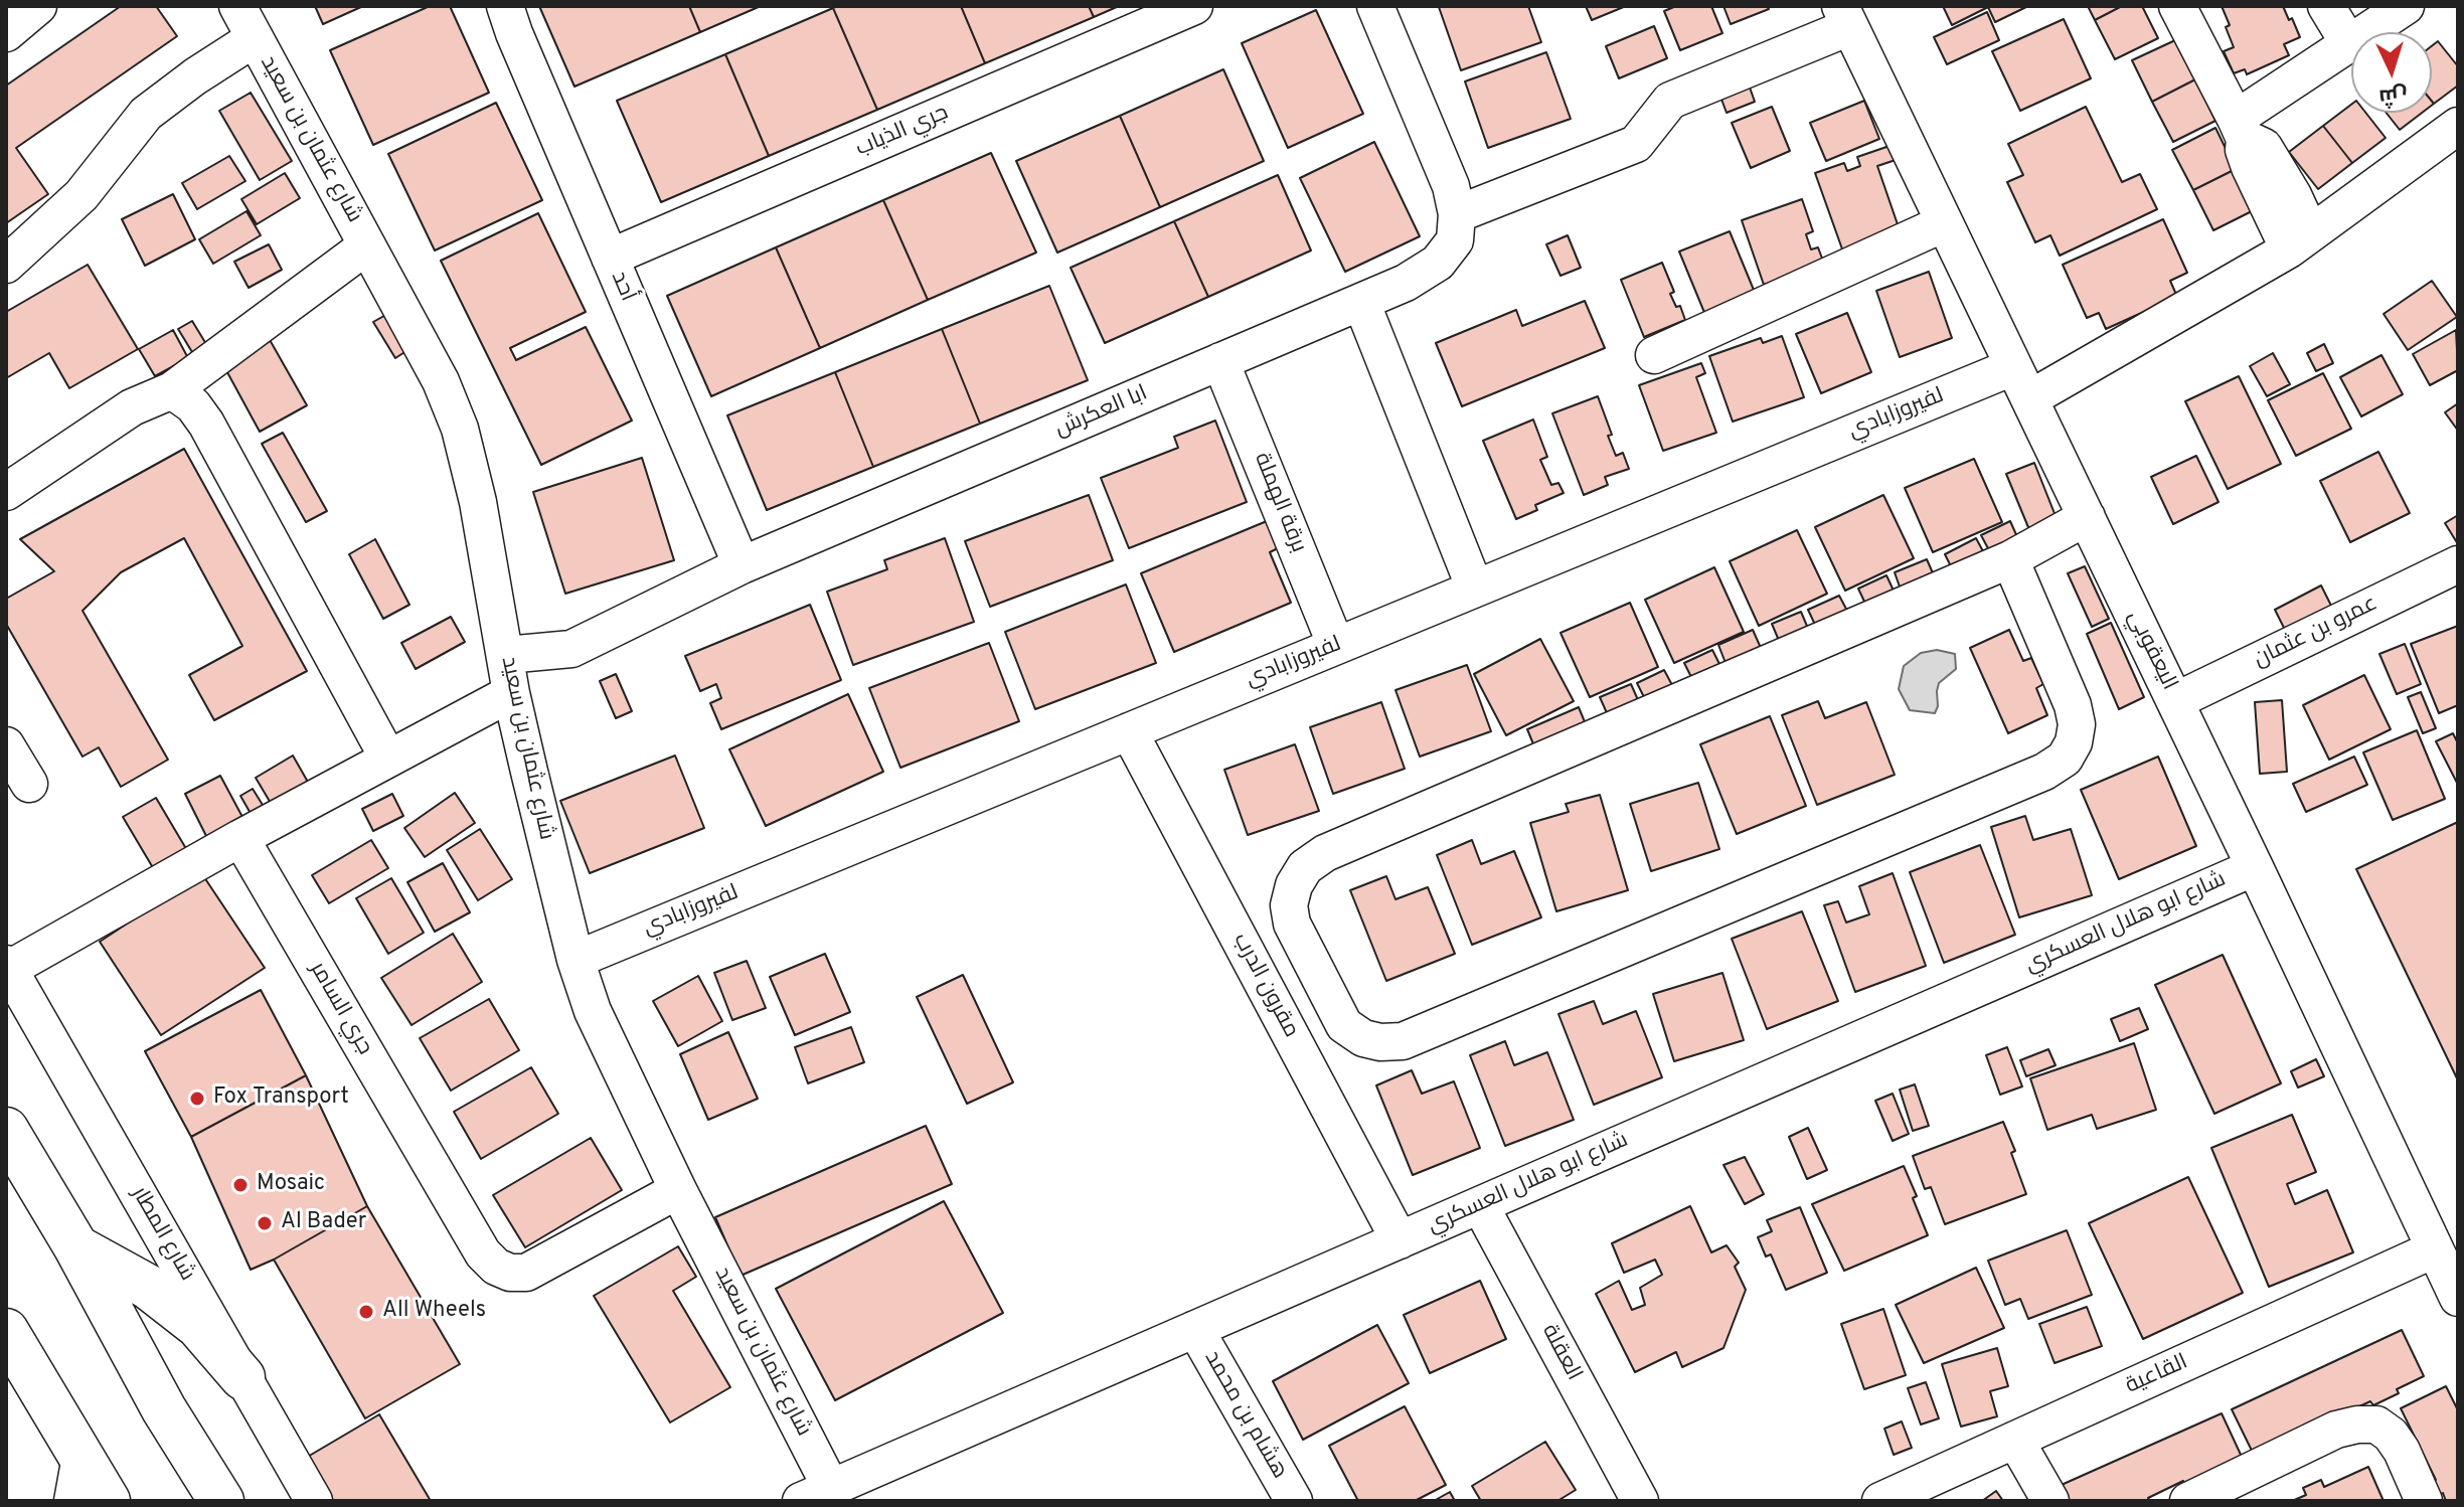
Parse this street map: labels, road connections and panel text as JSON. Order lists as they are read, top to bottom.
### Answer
{
  "streets": {
    "street": [
      "جري الذياب",
      "شارع عثمان بن سعيد",
      "أحد",
      "ابا العكرش",
      "لفيروزابادي",
      "برقة الهملة",
      "عمرو بن عثمان",
      "اليعقوبي",
      "شارع ابو هلال العسكري",
      "مقرون الدرب",
      "جري السامر",
      "شارع المطار",
      "العقلة",
      "القاعية",
      "هشام بن محمد"
    ]
  },
  "crossings": [
    ["جري الذياب", "أحد"],
    ["شارع عثمان بن سعيد", "ابا العكرش"],
    ["شارع عثمان بن سعيد", "لفيروزابادي"],
    ["شارع عثمان بن سعيد", "شارع ابو هلال العسكري"],
    ["شارع عثمان بن سعيد", "جري السامر"],
    ["أحد", "ابا العكرش"],
    ["ابا العكرش", "برقة الهملة"],
    ["لفيروزابادي", "برقة الهملة"],
    ["لفيروزابادي", "اليعقوبي"],
    ["لفيروزابادي", "مقرون الدرب"],
    ["عمرو بن عثمان", "اليعقوبي"],
    ["اليعقوبي", "شارع ابو هلال العسكري"],
    ["اليعقوبي", "القاعية"],
    ["شارع ابو هلال العسكري", "مقرون الدرب"],
    ["شارع ابو هلال العسكري", "العقلة"],
    ["شارع ابو هلال العسكري", "هشام بن محمد"],
    ["جري السامر", "شارع المطار"]
  ],
  "places": [
    "Fox Transport",
    "Mosaic",
    "Al Bader",
    "All Wheels"
  ],
  "north": "bottom"
}
